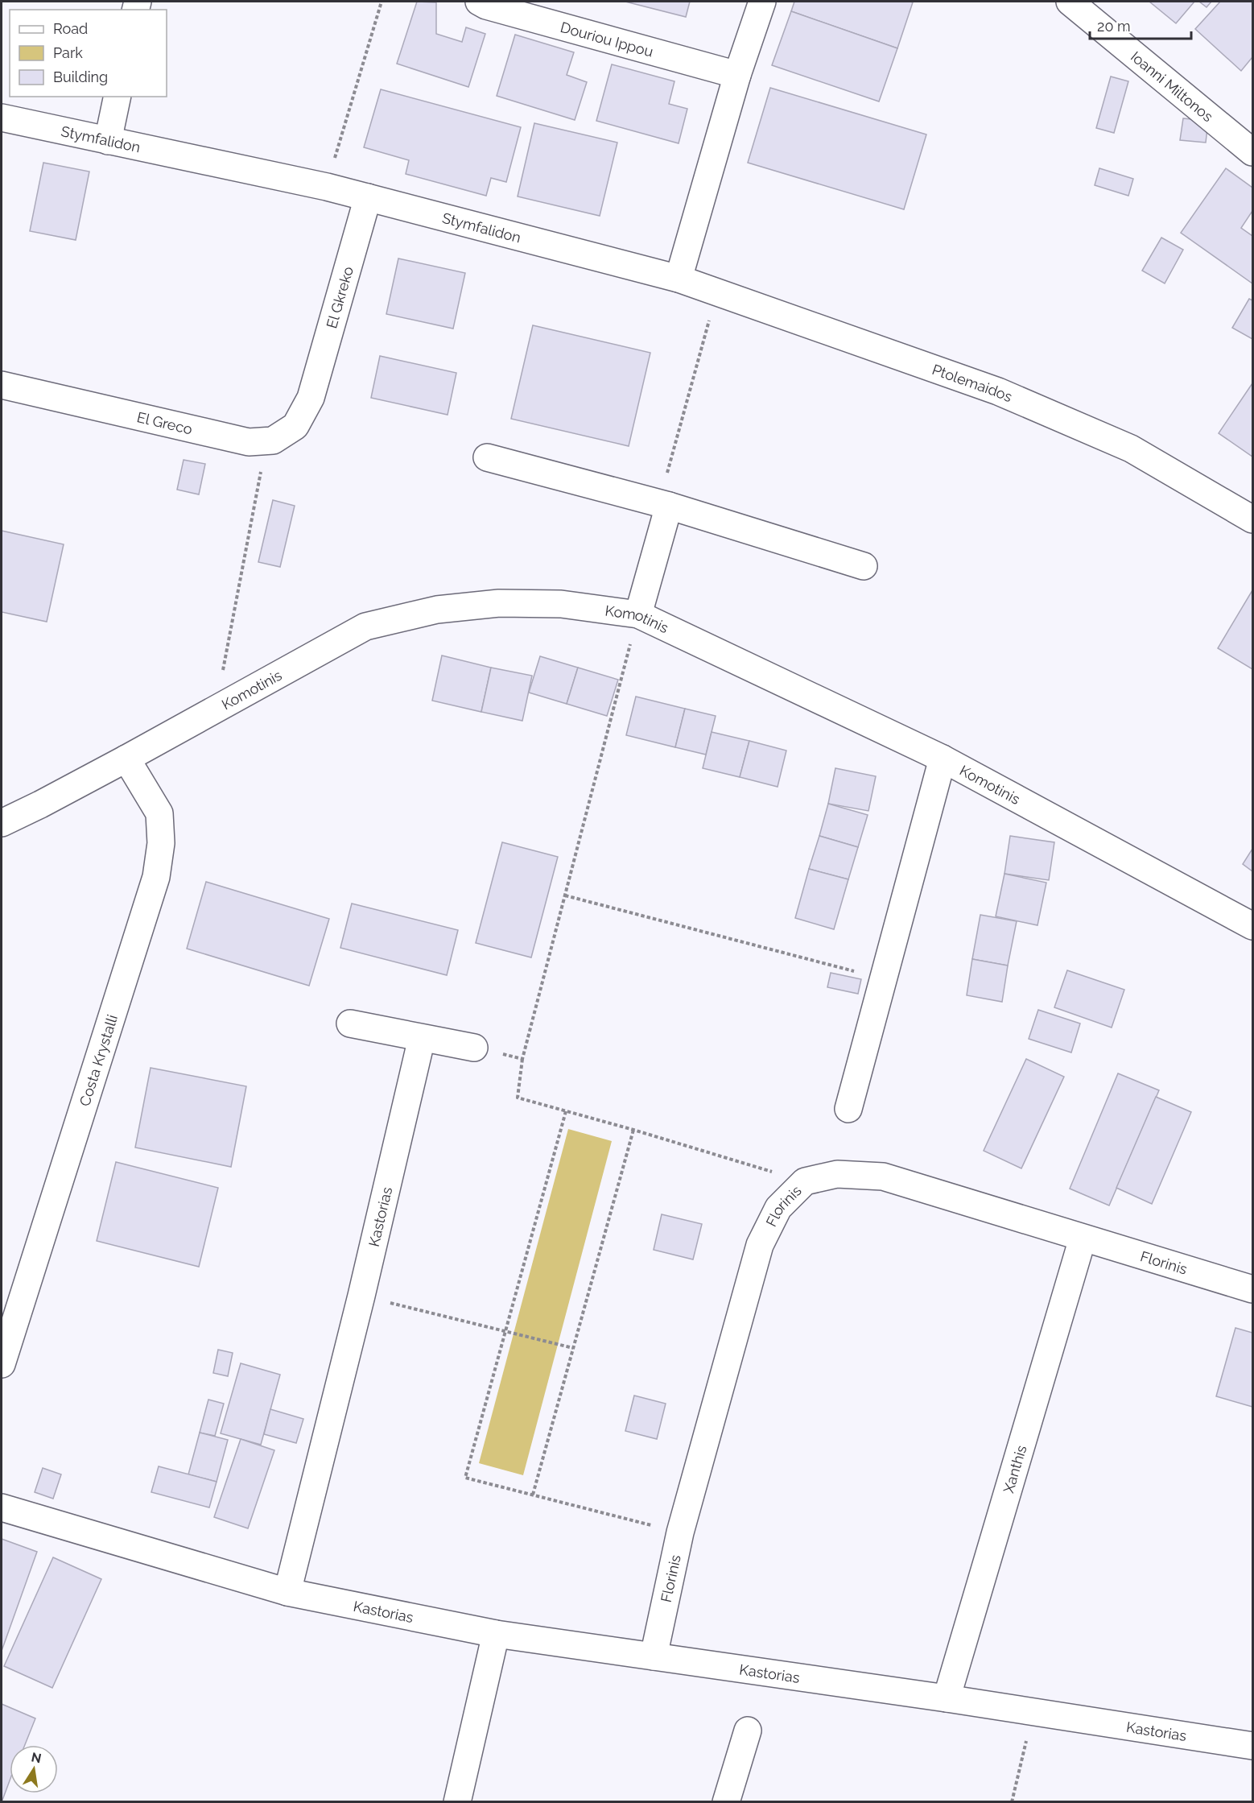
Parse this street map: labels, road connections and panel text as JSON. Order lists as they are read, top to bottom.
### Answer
{
  "streets": {
    "street": [
      "Douriou Ippou",
      "Ioanni Miltonos",
      "Stymfalidon",
      "El Gkreko",
      "Ptolemaidos",
      "El Greco",
      "Komotinis",
      "Costa Krystalli",
      "Florinis",
      "Kastorias",
      "Xanthis"
    ]
  },
  "crossings": [
    ["Stymfalidon", "El Gkreko"],
    ["Stymfalidon", "Ptolemaidos"],
    ["El Gkreko", "El Greco"],
    ["Komotinis", "Costa Krystalli"],
    ["Florinis", "Kastorias"],
    ["Florinis", "Xanthis"],
    ["Kastorias", "Xanthis"]
  ],
  "legend": ["Road", "Park", "Building"],
  "scale_bar": "20 m",
  "north": "top"
}
